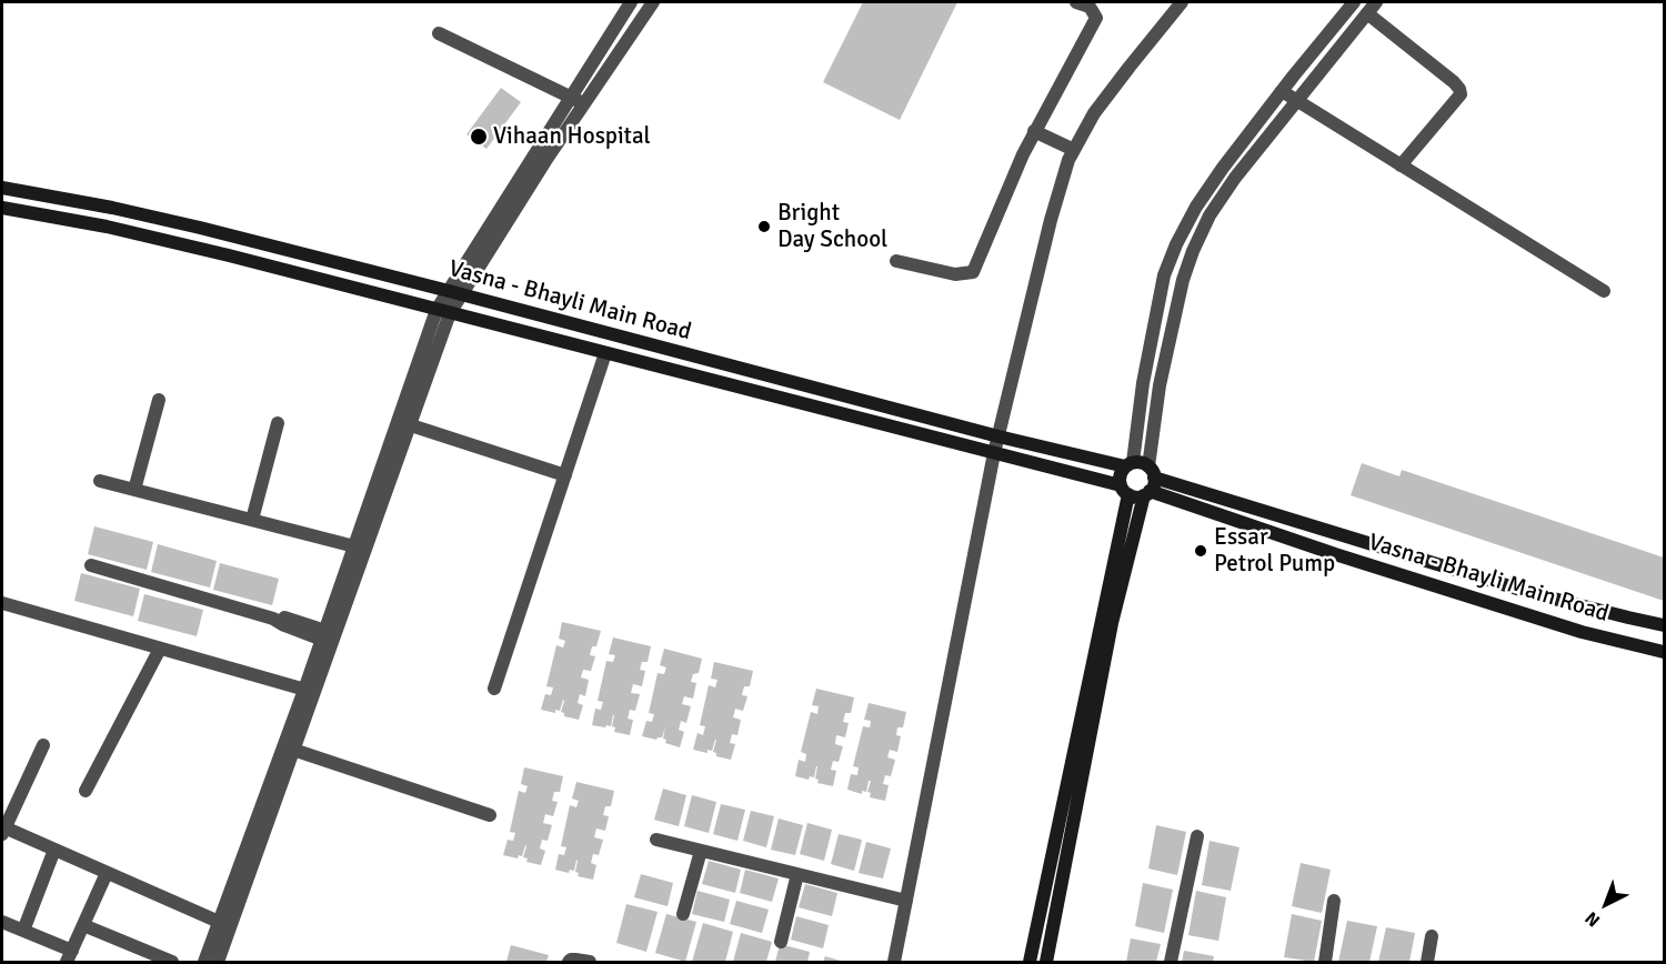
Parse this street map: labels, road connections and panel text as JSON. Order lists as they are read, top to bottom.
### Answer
{
  "streets": {
    "main road": ["Vasna - Bhayli Main Road"]
  },
  "places": ["Vihaan Hospital", "Bright Day School", "Essar Petrol Pump"],
  "north": "bottom left"
}
